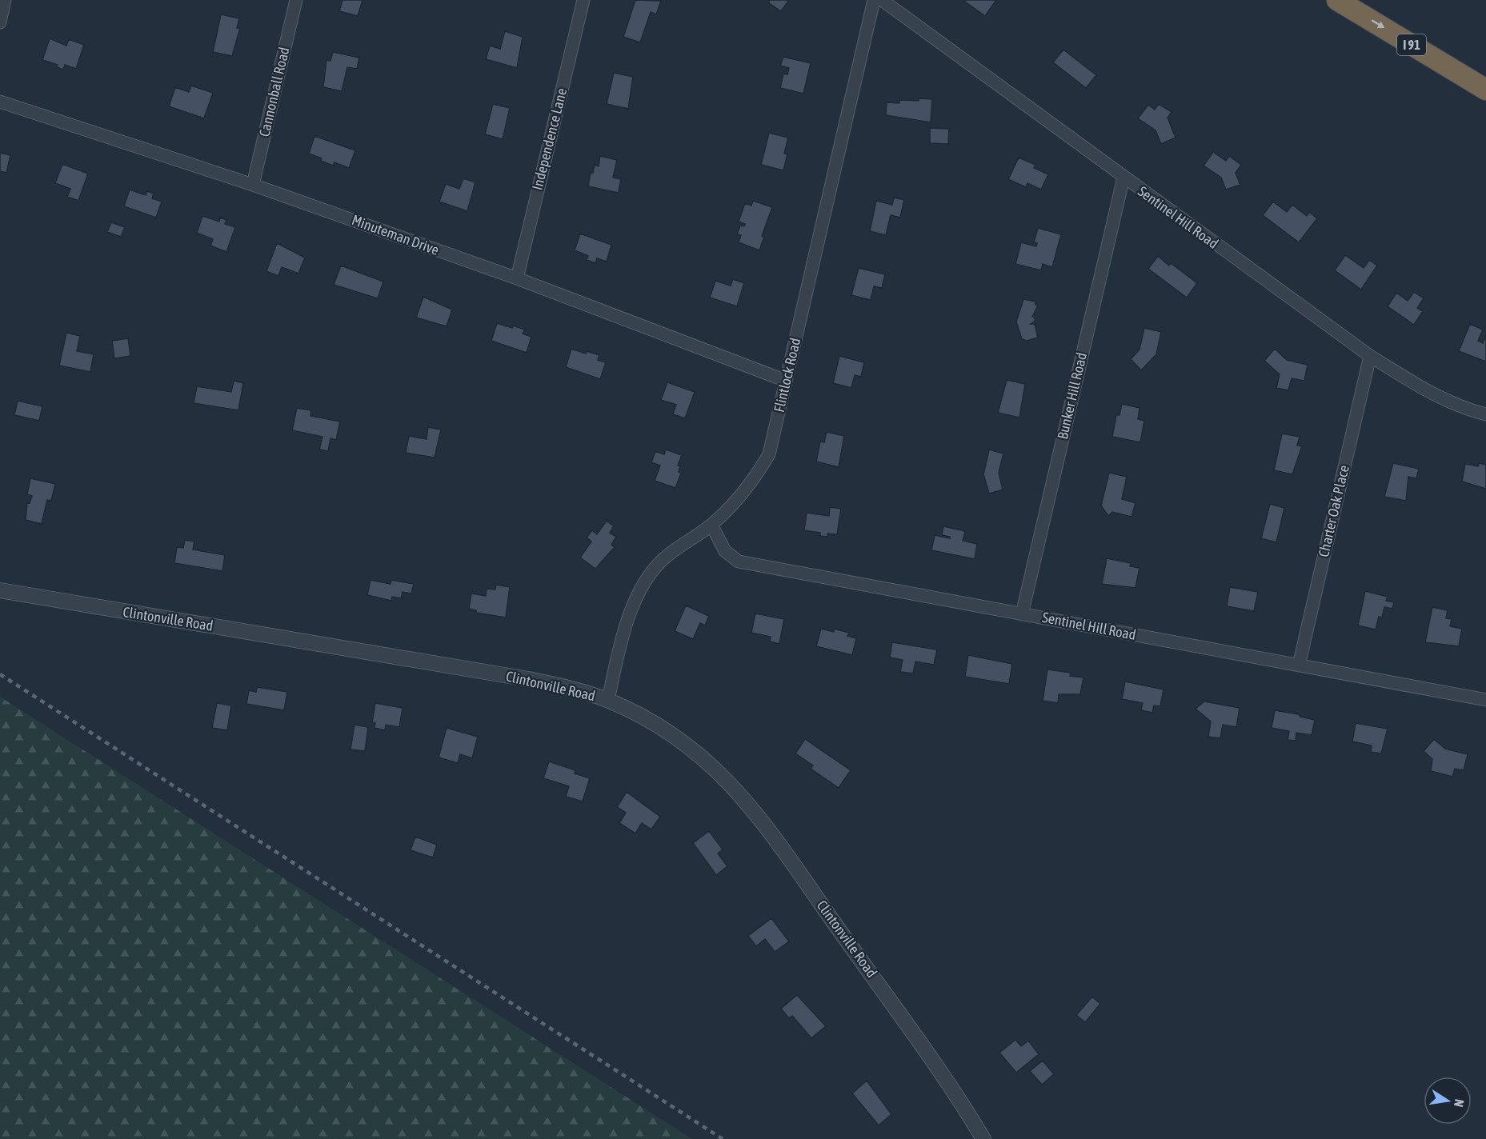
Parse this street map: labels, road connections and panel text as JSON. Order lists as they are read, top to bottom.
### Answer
{
  "streets": {
    "highway": ["I 91"],
    "street": [
      "Cannonball Road",
      "Independence Lane",
      "Sentinel Hill Road",
      "Minuteman Drive",
      "Flintlock Road",
      "Bunker Hill Road",
      "Charter Oak Place",
      "Clintonville Road"
    ]
  },
  "crossings": [
    ["Cannonball Road", "Minuteman Drive"],
    ["Independence Lane", "Minuteman Drive"],
    ["Sentinel Hill Road", "Flintlock Road"],
    ["Sentinel Hill Road", "Bunker Hill Road"],
    ["Sentinel Hill Road", "Charter Oak Place"],
    ["Minuteman Drive", "Flintlock Road"],
    ["Flintlock Road", "Clintonville Road"]
  ],
  "north": "right"
}
